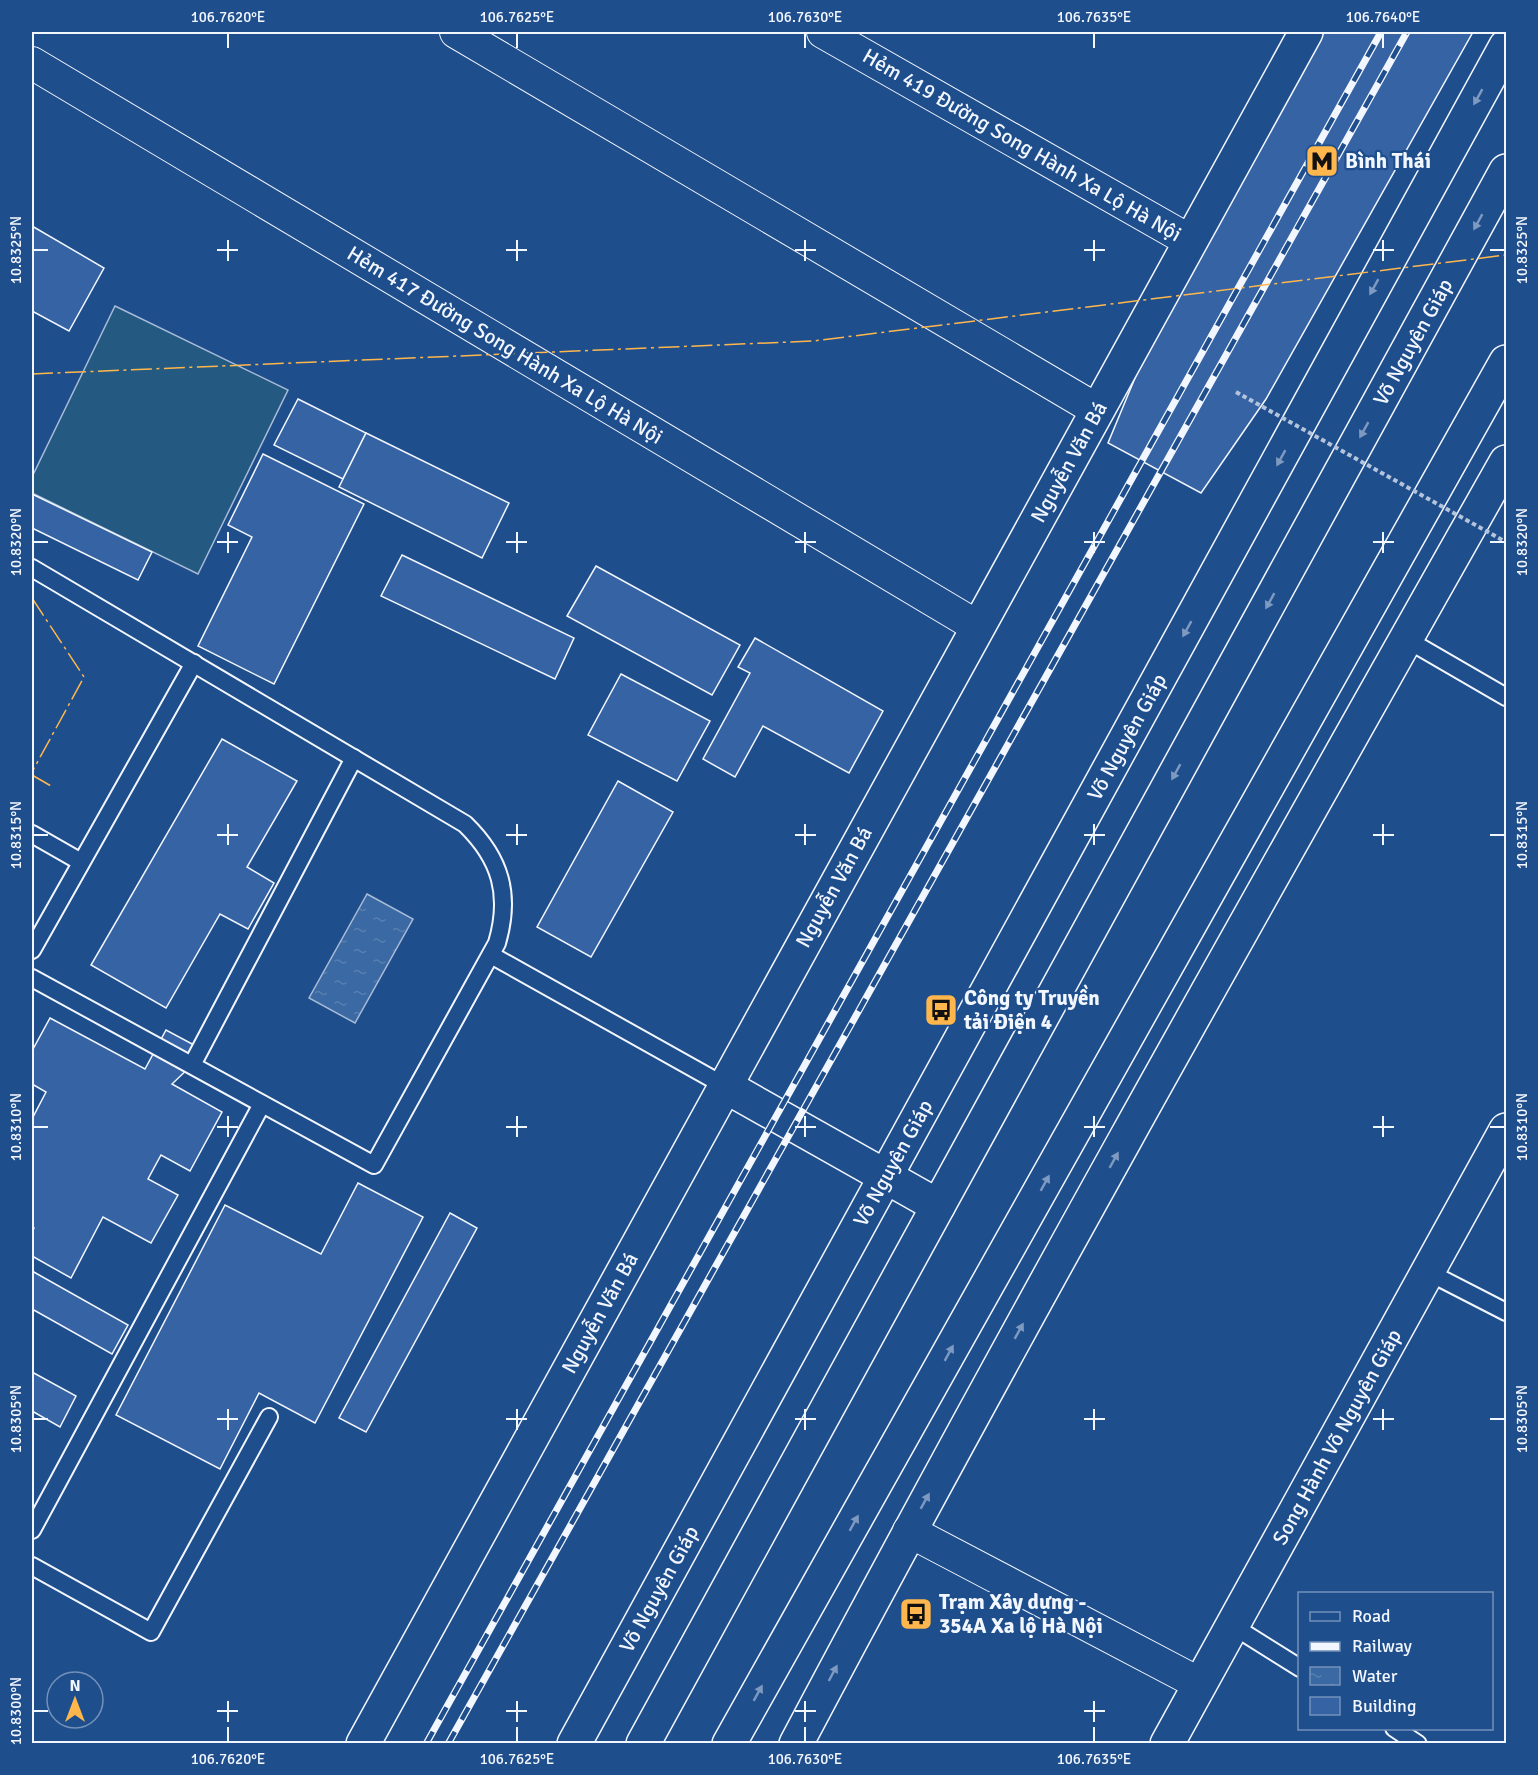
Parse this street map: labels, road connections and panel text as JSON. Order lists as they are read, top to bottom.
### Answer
{
  "streets": {
    "main road": ["Võ Nguyên Giáp", "Nguyễn Văn Bá", "Song Hành Võ Nguyên Giáp"],
    "street": ["Hẻm 419 Đường Song Hành Xa Lộ Hà Nội", "Hẻm 417 Đường Song Hành Xa Lộ Hà Nội"]
  },
  "crossings": [
    ["Hẻm 419 Đường Song Hành Xa Lộ Hà Nội", "Nguyễn Văn Bá"],
    ["Hẻm 417 Đường Song Hành Xa Lộ Hà Nội", "Nguyễn Văn Bá"]
  ],
  "places": {
    "metro station": ["Bình Thái"],
    "bus stop": ["Công ty Truyền tải Điện 4", "Trạm Xây dựng - 354A Xa lộ Hà Nội"]
  },
  "legend": [
    "Road",
    "Railway",
    "Water",
    "Building"
  ],
  "north": "top",
  "coordinates": [
    "106.7620°E",
    "106.7625°E",
    "106.7630°E",
    "106.7635°E",
    "106.7640°E",
    "10.8325°N",
    "10.8320°N",
    "10.8315°N",
    "10.8310°N",
    "10.8305°N",
    "10.8300°N"
  ]
}
